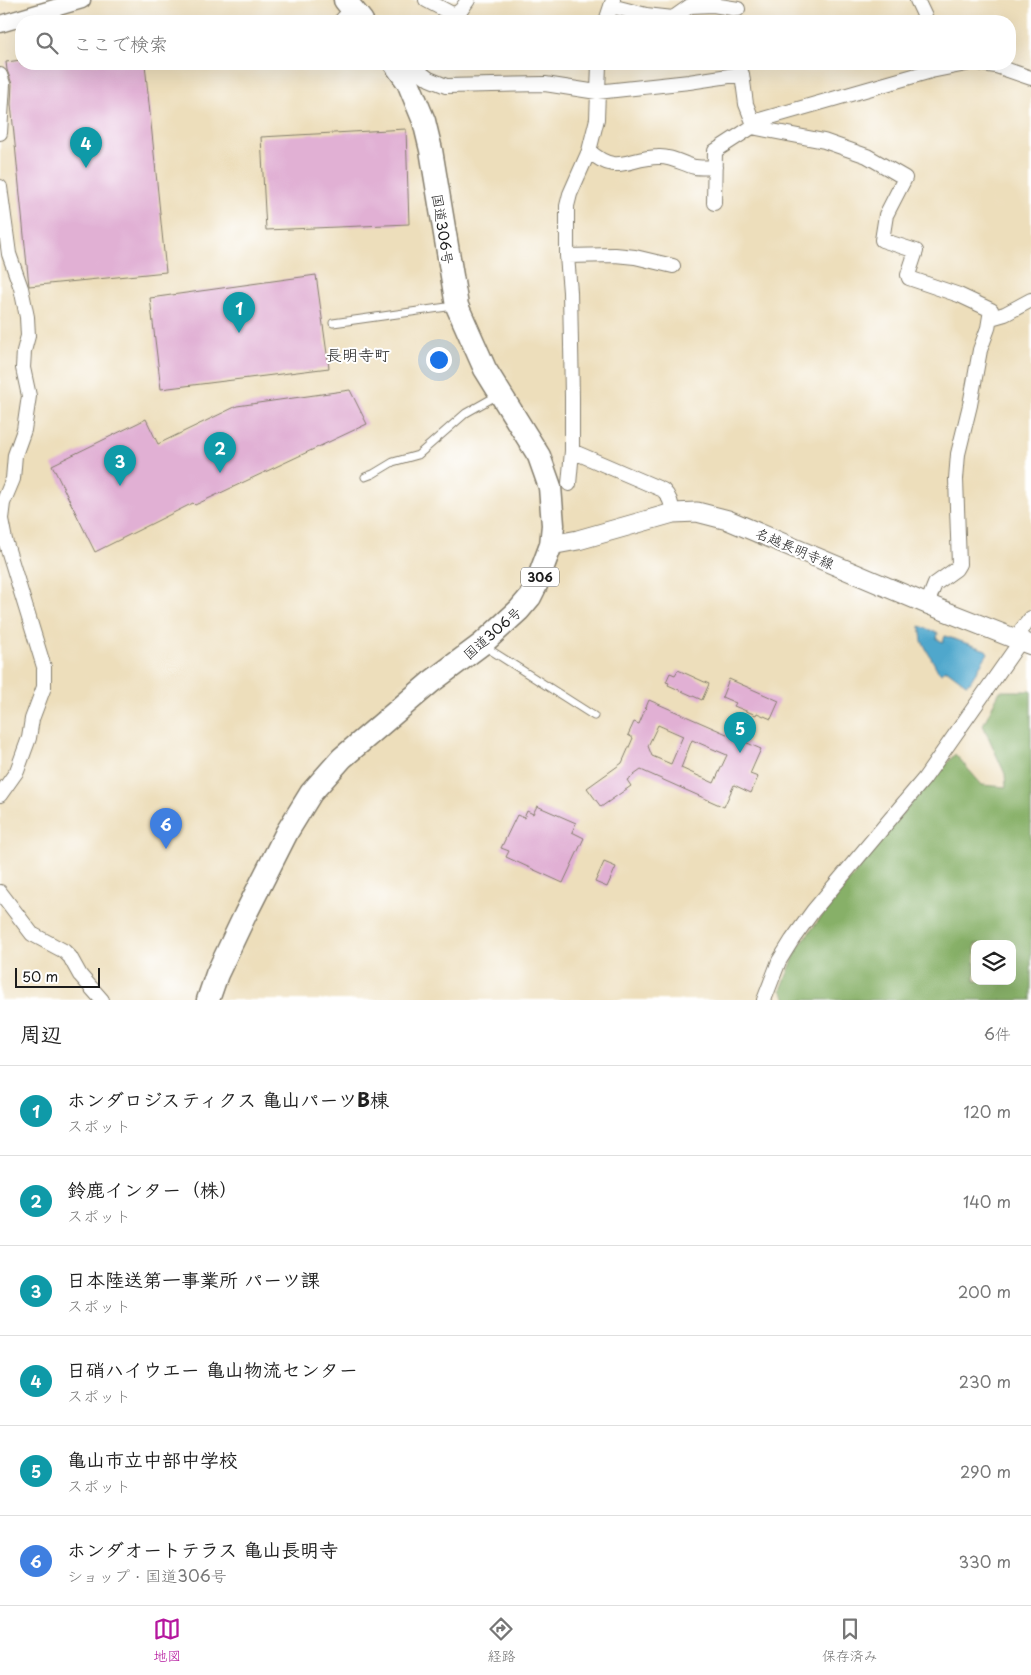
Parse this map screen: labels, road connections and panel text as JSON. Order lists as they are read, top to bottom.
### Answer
{
  "streets": {
    "highway": ["国道306号", "306"],
    "main road": ["名越長明寺線"]
  },
  "crossings": [
    ["国道306号", "名越長明寺線"]
  ],
  "districts": ["長明寺町"],
  "scale_bar": "50 m",
  "page": {
    "search": "ここで検索",
    "pins": [
      "4",
      "1",
      "2",
      "3",
      "5",
      "6"
    ],
    "scale": "50 m",
    "heading": ["周辺", "6件"],
    "list": [
      {
        "mark": "1",
        "name": "ホンダロジスティクス 亀山パーツB棟",
        "note": "スポット",
        "value": "120 m"
      },
      {
        "mark": "2",
        "name": "鈴鹿インター（株）",
        "note": "スポット",
        "value": "140 m"
      },
      {
        "mark": "3",
        "name": "日本陸送第一事業所 パーツ課",
        "note": "スポット",
        "value": "200 m"
      },
      {
        "mark": "4",
        "name": "日硝ハイウエー 亀山物流センター",
        "note": "スポット",
        "value": "230 m"
      },
      {
        "mark": "5",
        "name": "亀山市立中部中学校",
        "note": "スポット",
        "value": "290 m"
      },
      {
        "mark": "6",
        "name": "ホンダオートテラス 亀山長明寺",
        "note": "ショップ · 国道306号",
        "value": "330 m"
      }
    ],
    "nav": ["地図", "経路", "保存済み"]
  }
}
